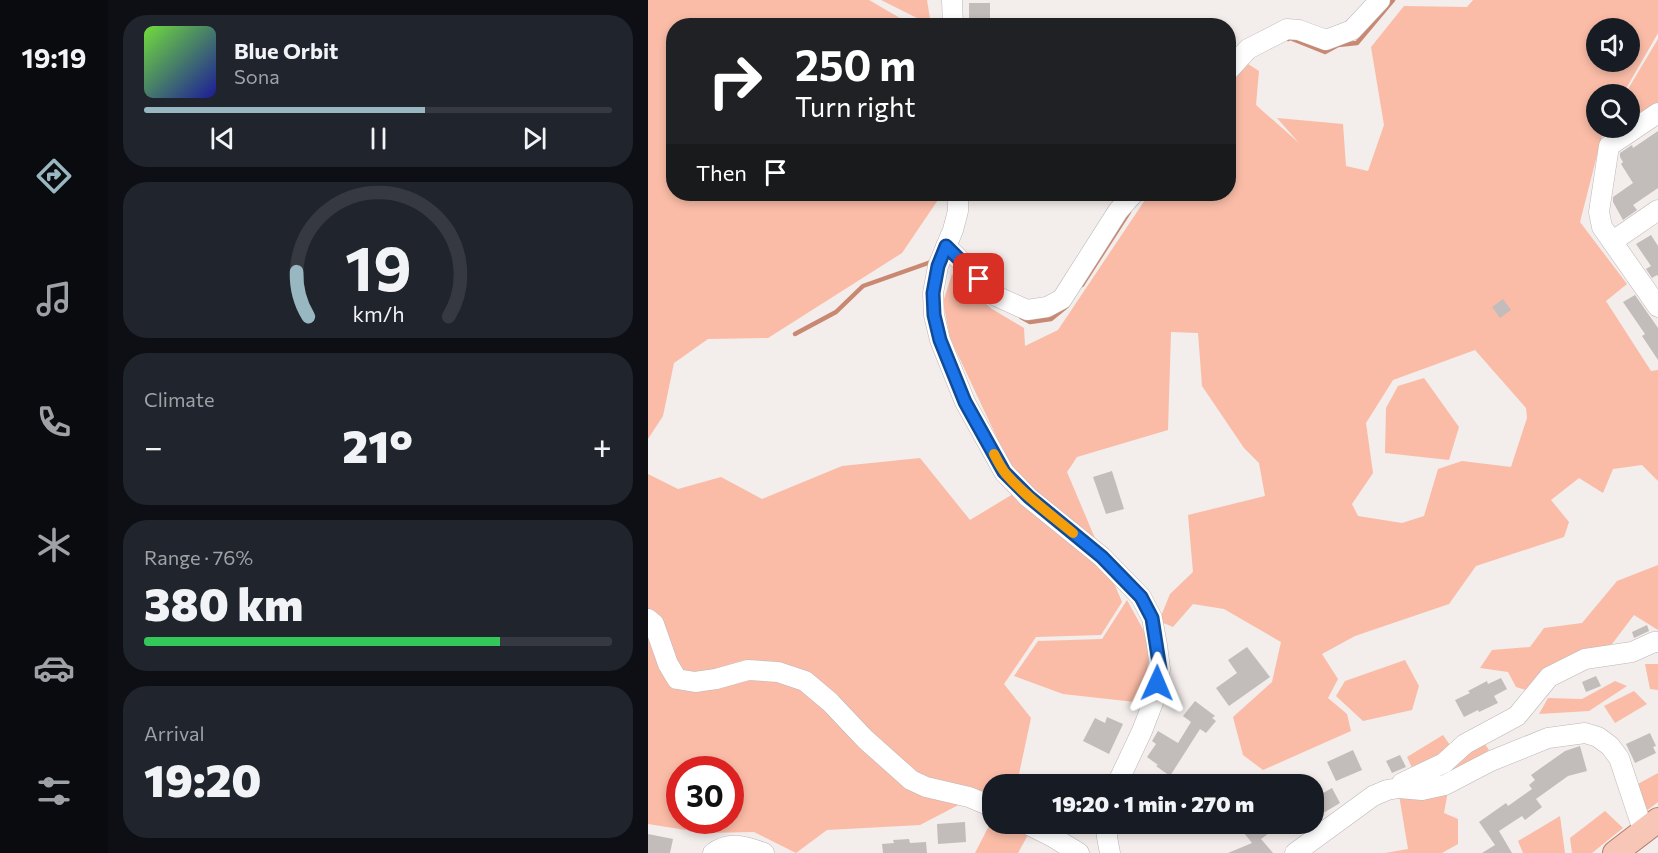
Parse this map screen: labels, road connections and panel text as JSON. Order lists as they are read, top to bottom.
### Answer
{
  "page": {
    "tabs": "19:19",
    "turn": ["250 m", "Turn right"],
    "song": ["Blue Orbit", "Sona"],
    "then": "Then",
    "tile": [
      "Climate",
      ["Range · 76%", "380 km"],
      ["Arrival", "19:20"]
    ],
    "heat": ["−", "21°", "+"],
    "limit": "30",
    "trip": "19:20 · 1 min · 270 m",
    "gauge": ["19", "km/h"]
  }
}
